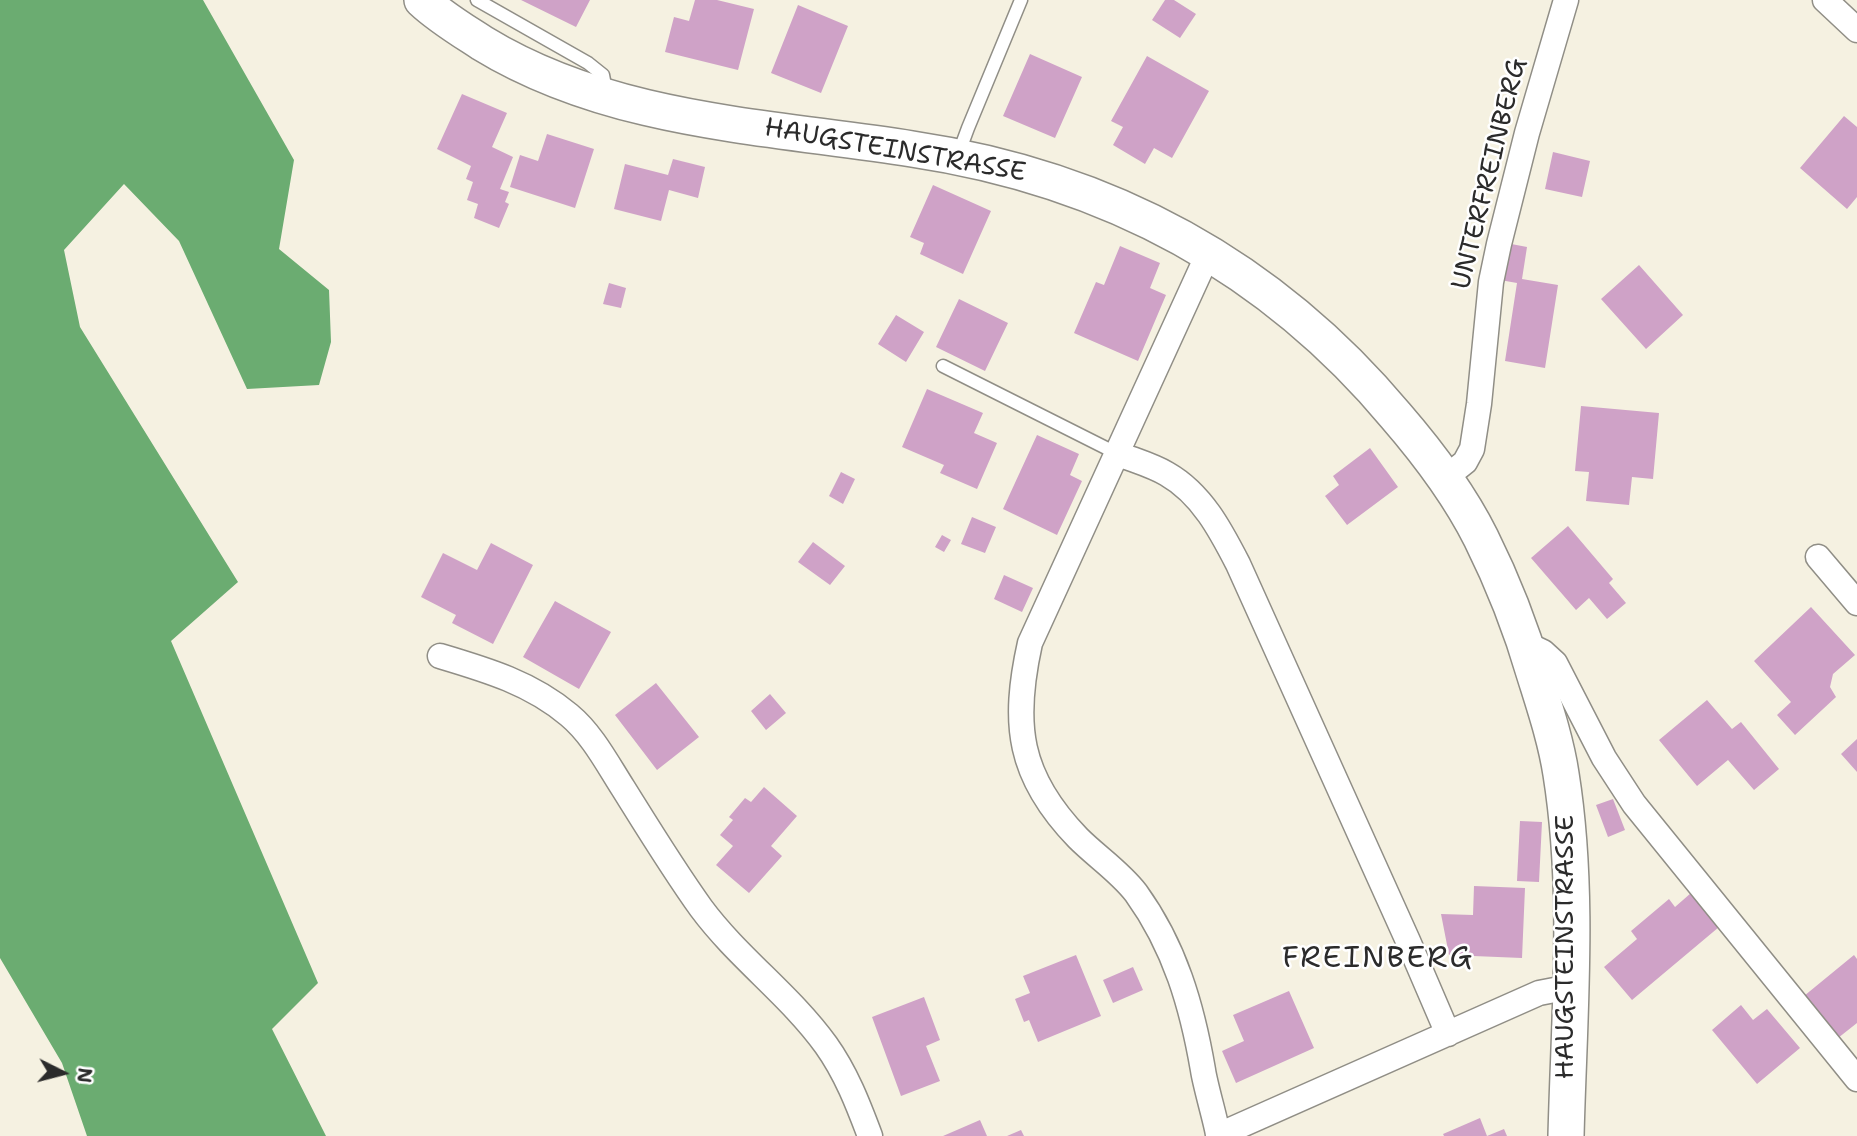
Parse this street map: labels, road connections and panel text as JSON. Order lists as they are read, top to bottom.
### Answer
{
  "streets": {
    "main road": ["HAUGSTEINSTRASSE"],
    "street": ["UNTERFREINBERG"]
  },
  "crossings": [
    ["HAUGSTEINSTRASSE", "UNTERFREINBERG"]
  ],
  "districts": ["FREINBERG"],
  "north": "right"
}
